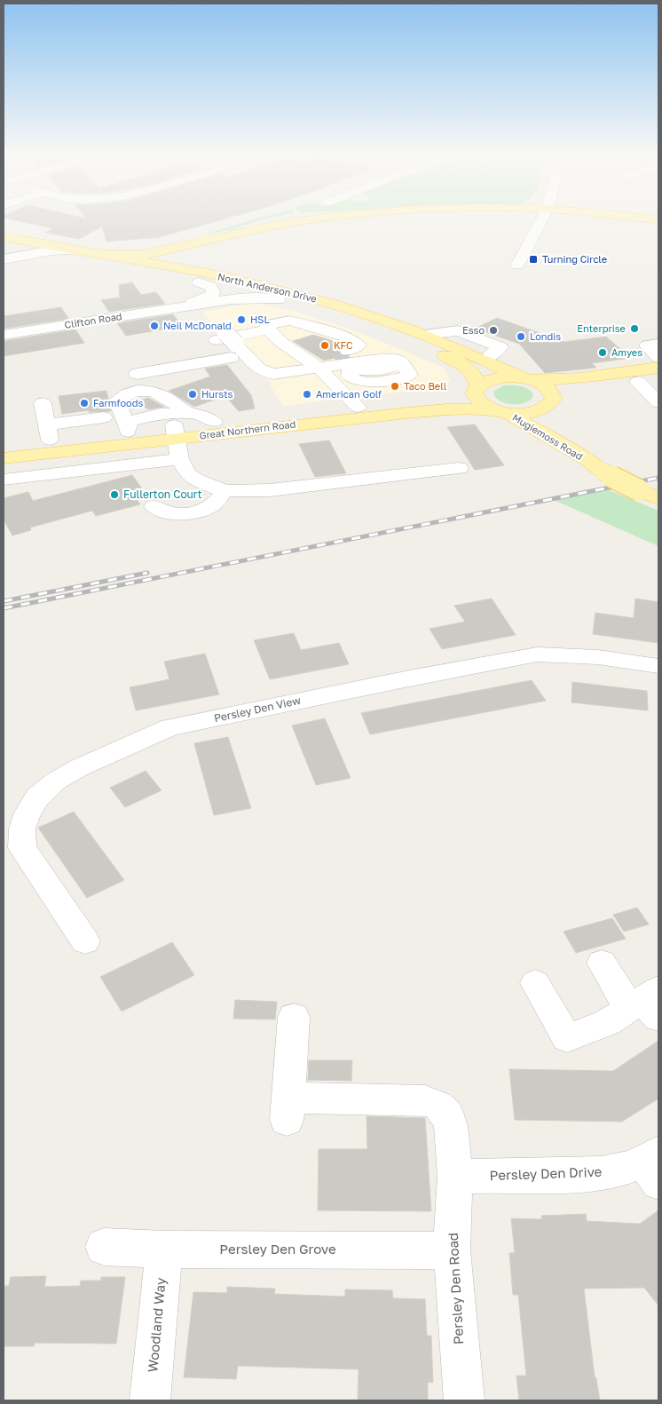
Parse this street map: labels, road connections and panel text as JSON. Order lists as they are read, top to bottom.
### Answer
{
  "streets": {
    "main road": ["North Anderson Drive", "Great Northern Road", "Mugiemoss Road"],
    "street": [
      "Clifton Road",
      "Persley Den View",
      "Persley Den Drive",
      "Persley Den Grove",
      "Persley Den Road",
      "Woodland Way"
    ]
  },
  "crossings": [
    ["North Anderson Drive", "Clifton Road"],
    ["North Anderson Drive", "Great Northern Road"],
    ["North Anderson Drive", "Mugiemoss Road"],
    ["Great Northern Road", "Mugiemoss Road"],
    ["Persley Den Drive", "Persley Den Road"],
    ["Persley Den Grove", "Persley Den Road"],
    ["Persley Den Grove", "Woodland Way"]
  ],
  "places": {
    "transit": ["Turning Circle"],
    "other": [
      "HSL",
      "Neil McDonald",
      "Enterprise",
      "Esso",
      "Londis",
      "KFC",
      "Amyes",
      "Taco Bell",
      "Hursts",
      "American Golf",
      "Farmfoods",
      "Fullerton Court"
    ]
  }
}
